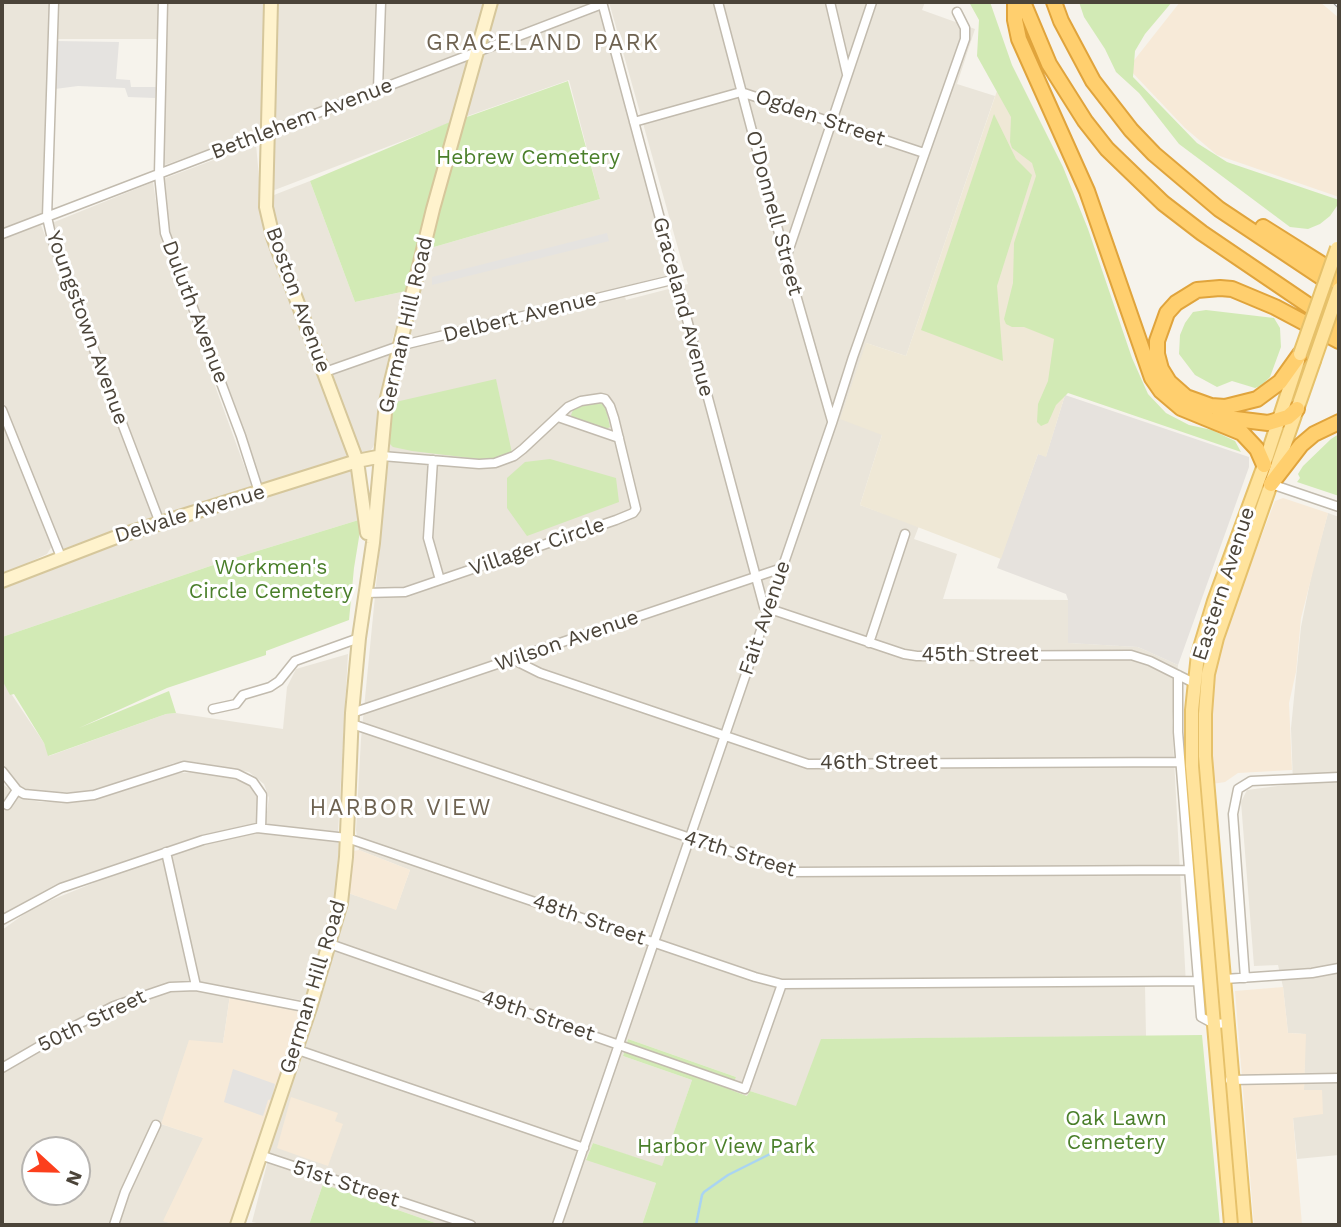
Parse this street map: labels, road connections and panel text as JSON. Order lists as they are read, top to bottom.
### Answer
{
  "streets": {
    "main road": ["Eastern Avenue"],
    "street": [
      "Ogden Street",
      "Bethlehem Avenue",
      "O'Donnell Street",
      "Boston Avenue",
      "Graceland Avenue",
      "Duluth Avenue",
      "Delbert Avenue",
      "German Hill Road",
      "Youngstown Avenue",
      "Delvale Avenue",
      "Villager Circle",
      "Fait Avenue",
      "Wilson Avenue",
      "45th Street",
      "46th Street",
      "47th Street",
      "48th Street",
      "49th Street",
      "50th Street",
      "51st Street"
    ]
  },
  "crossings": [
    ["Ogden Street", "O'Donnell Street"],
    ["Ogden Street", "Graceland Avenue"],
    ["Ogden Street", "Fait Avenue"],
    ["Bethlehem Avenue", "Boston Avenue"],
    ["Bethlehem Avenue", "Graceland Avenue"],
    ["Bethlehem Avenue", "Duluth Avenue"],
    ["Bethlehem Avenue", "German Hill Road"],
    ["Bethlehem Avenue", "Youngstown Avenue"],
    ["O'Donnell Street", "Fait Avenue"],
    ["Boston Avenue", "Delbert Avenue"],
    ["Boston Avenue", "German Hill Road"],
    ["Boston Avenue", "Delvale Avenue"],
    ["Boston Avenue", "Villager Circle"],
    ["Graceland Avenue", "Delbert Avenue"],
    ["Graceland Avenue", "Fait Avenue"],
    ["Graceland Avenue", "Wilson Avenue"],
    ["Graceland Avenue", "45th Street"],
    ["Duluth Avenue", "Delvale Avenue"],
    ["Delbert Avenue", "German Hill Road"],
    ["German Hill Road", "Delvale Avenue"],
    ["German Hill Road", "Villager Circle"],
    ["German Hill Road", "Wilson Avenue"],
    ["German Hill Road", "47th Street"],
    ["German Hill Road", "48th Street"],
    ["German Hill Road", "49th Street"],
    ["German Hill Road", "50th Street"],
    ["German Hill Road", "51st Street"],
    ["Youngstown Avenue", "Delvale Avenue"],
    ["Delvale Avenue", "Villager Circle"],
    ["Eastern Avenue", "45th Street"],
    ["Eastern Avenue", "46th Street"],
    ["Eastern Avenue", "47th Street"],
    ["Eastern Avenue", "48th Street"],
    ["Fait Avenue", "Wilson Avenue"],
    ["Fait Avenue", "45th Street"],
    ["Fait Avenue", "46th Street"],
    ["Fait Avenue", "47th Street"],
    ["Fait Avenue", "48th Street"],
    ["Fait Avenue", "49th Street"],
    ["Wilson Avenue", "46th Street"],
    ["Wilson Avenue", "47th Street"],
    ["48th Street", "49th Street"]
  ],
  "districts": ["GRACELAND PARK", "HARBOR VIEW"],
  "parks": [
    "Hebrew Cemetery",
    "Workmen's Circle Cemetery",
    "Oak Lawn Cemetery",
    "Harbor View Park"
  ],
  "north": "right"
}
